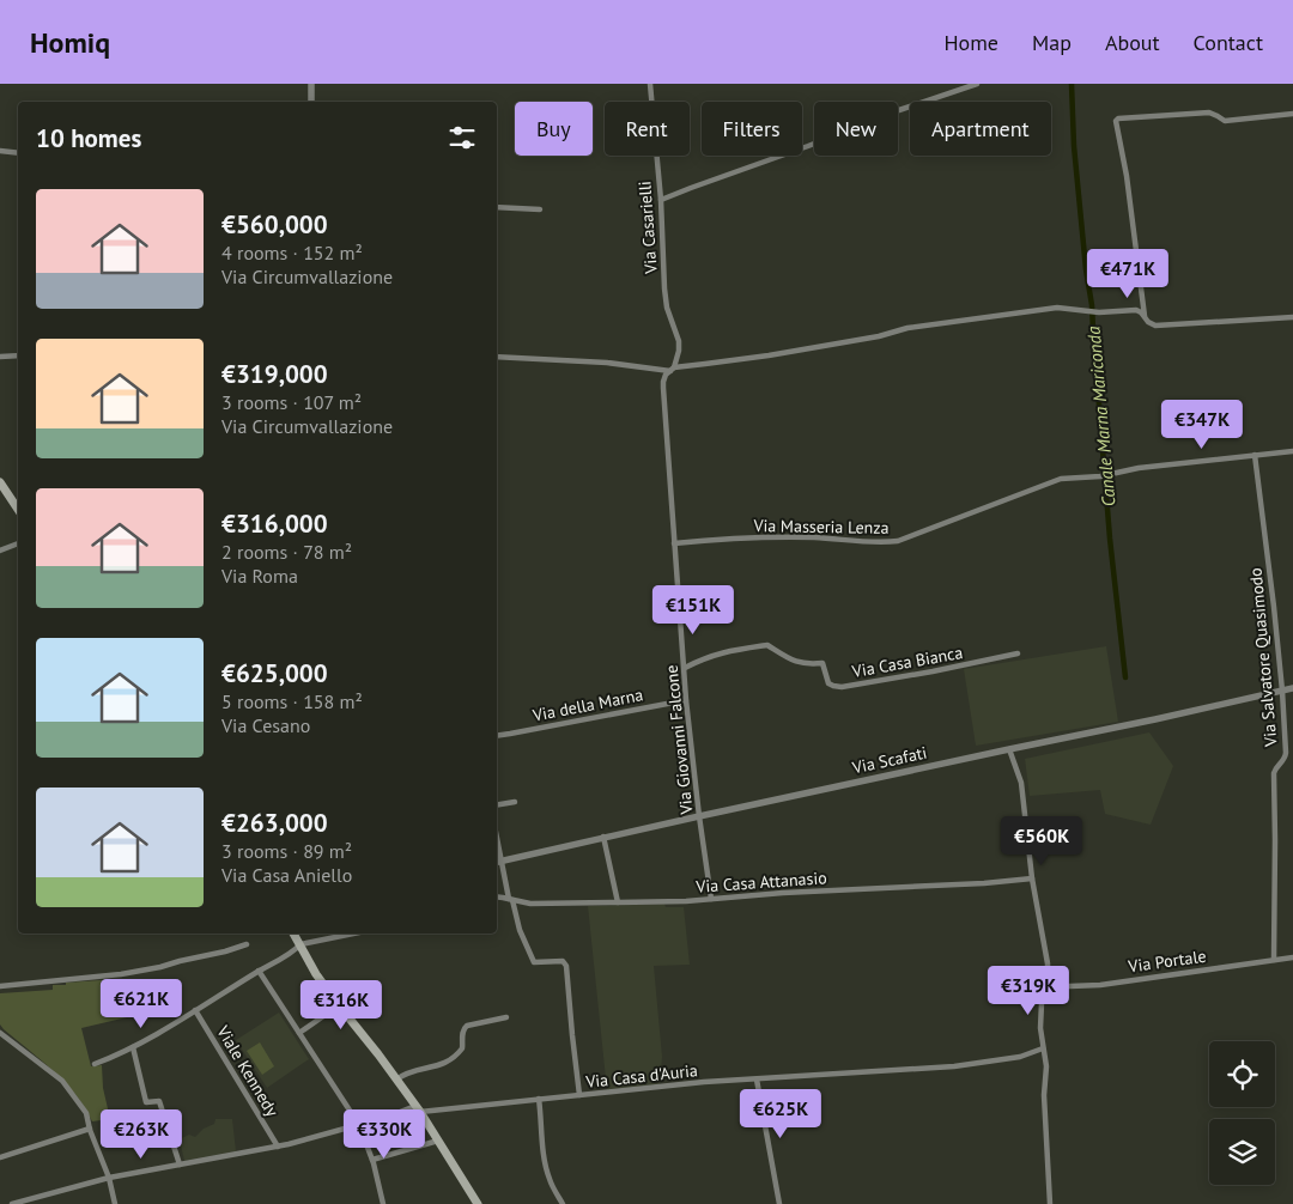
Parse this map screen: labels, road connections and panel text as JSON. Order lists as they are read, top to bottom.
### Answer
{
  "streets": {
    "street": [
      "Via Casarielli",
      "Via Masseria Lenza",
      "Via Salvatore Quasimodo",
      "Via Casa Bianca",
      "Via della Marna",
      "Via Giovanni Falcone",
      "Via Scafati",
      "Via Casa Attanasio",
      "Via Portale",
      "Viale Kennedy",
      "Via Casa d'Auria"
    ]
  },
  "crossings": [
    ["Via Casarielli", "Via Giovanni Falcone"],
    ["Via Masseria Lenza", "Via Salvatore Quasimodo"],
    ["Via Masseria Lenza", "Via Giovanni Falcone"],
    ["Via Salvatore Quasimodo", "Via Scafati"],
    ["Via Salvatore Quasimodo", "Via Portale"],
    ["Via Casa Bianca", "Via Giovanni Falcone"],
    ["Via della Marna", "Via Giovanni Falcone"],
    ["Via Giovanni Falcone", "Via Scafati"],
    ["Via Giovanni Falcone", "Via Casa Attanasio"],
    ["Viale Kennedy", "Via Casa d'Auria"]
  ],
  "water": ["Canale Marna Mariconda"],
  "page": {
    "header": "Homiq",
    "nav": [
      "Home",
      "Map",
      "About",
      "Contact"
    ],
    "chip": [
      "Buy",
      "Rent",
      "Filters",
      "New",
      "Apartment"
    ],
    "heading": "10 homes",
    "list": [
      {
        "name": "€560,000",
        "note": "4 rooms · 152 m² · Via Circumvallazione"
      },
      {
        "name": "€319,000",
        "note": "3 rooms · 107 m² · Via Circumvallazione"
      },
      {
        "name": "€316,000",
        "note": "2 rooms · 78 m² · Via Roma"
      },
      {
        "name": "€625,000",
        "note": "5 rooms · 158 m² · Via Cesano"
      },
      {
        "name": "€263,000",
        "note": "3 rooms · 89 m² · Via Casa Aniello"
      }
    ],
    "price": [
      "€471K",
      "€347K",
      "€151K",
      "€560K",
      "€319K",
      "€621K",
      "€316K",
      "€625K",
      "€263K",
      "€330K"
    ]
  }
}
